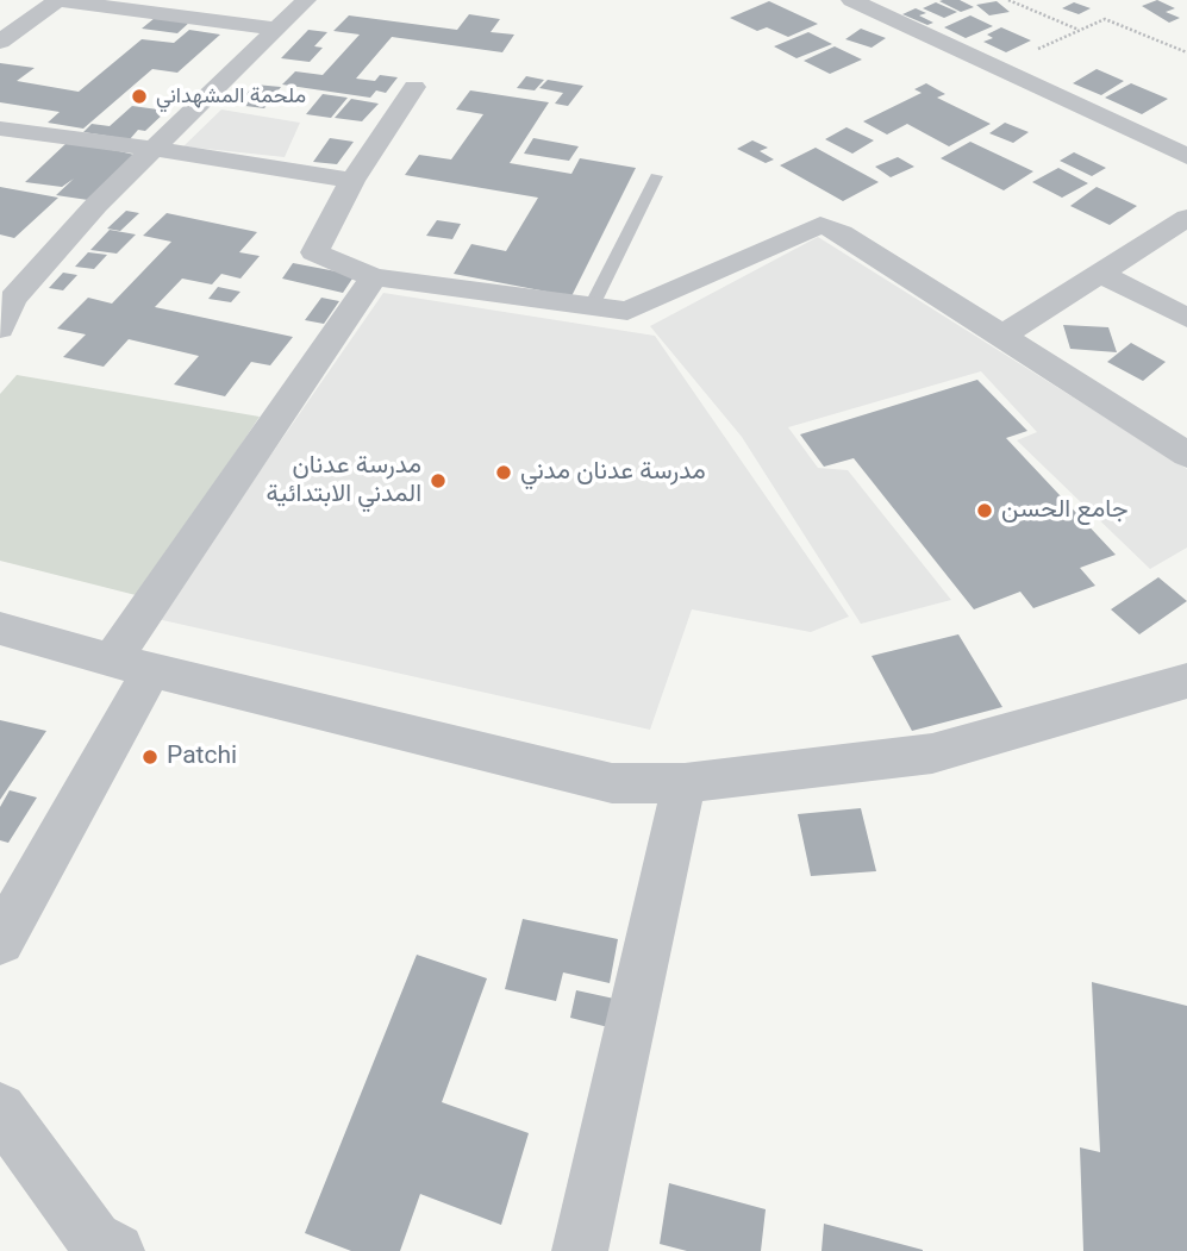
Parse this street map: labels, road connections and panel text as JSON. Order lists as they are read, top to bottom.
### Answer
{
  "places": [
    "ملحمة المشهداني",
    "مدرسة عدنان مدني",
    "مدرسة عدنان المدني الابتدائية",
    "جامع الحسن",
    "Patchi"
  ]
}
